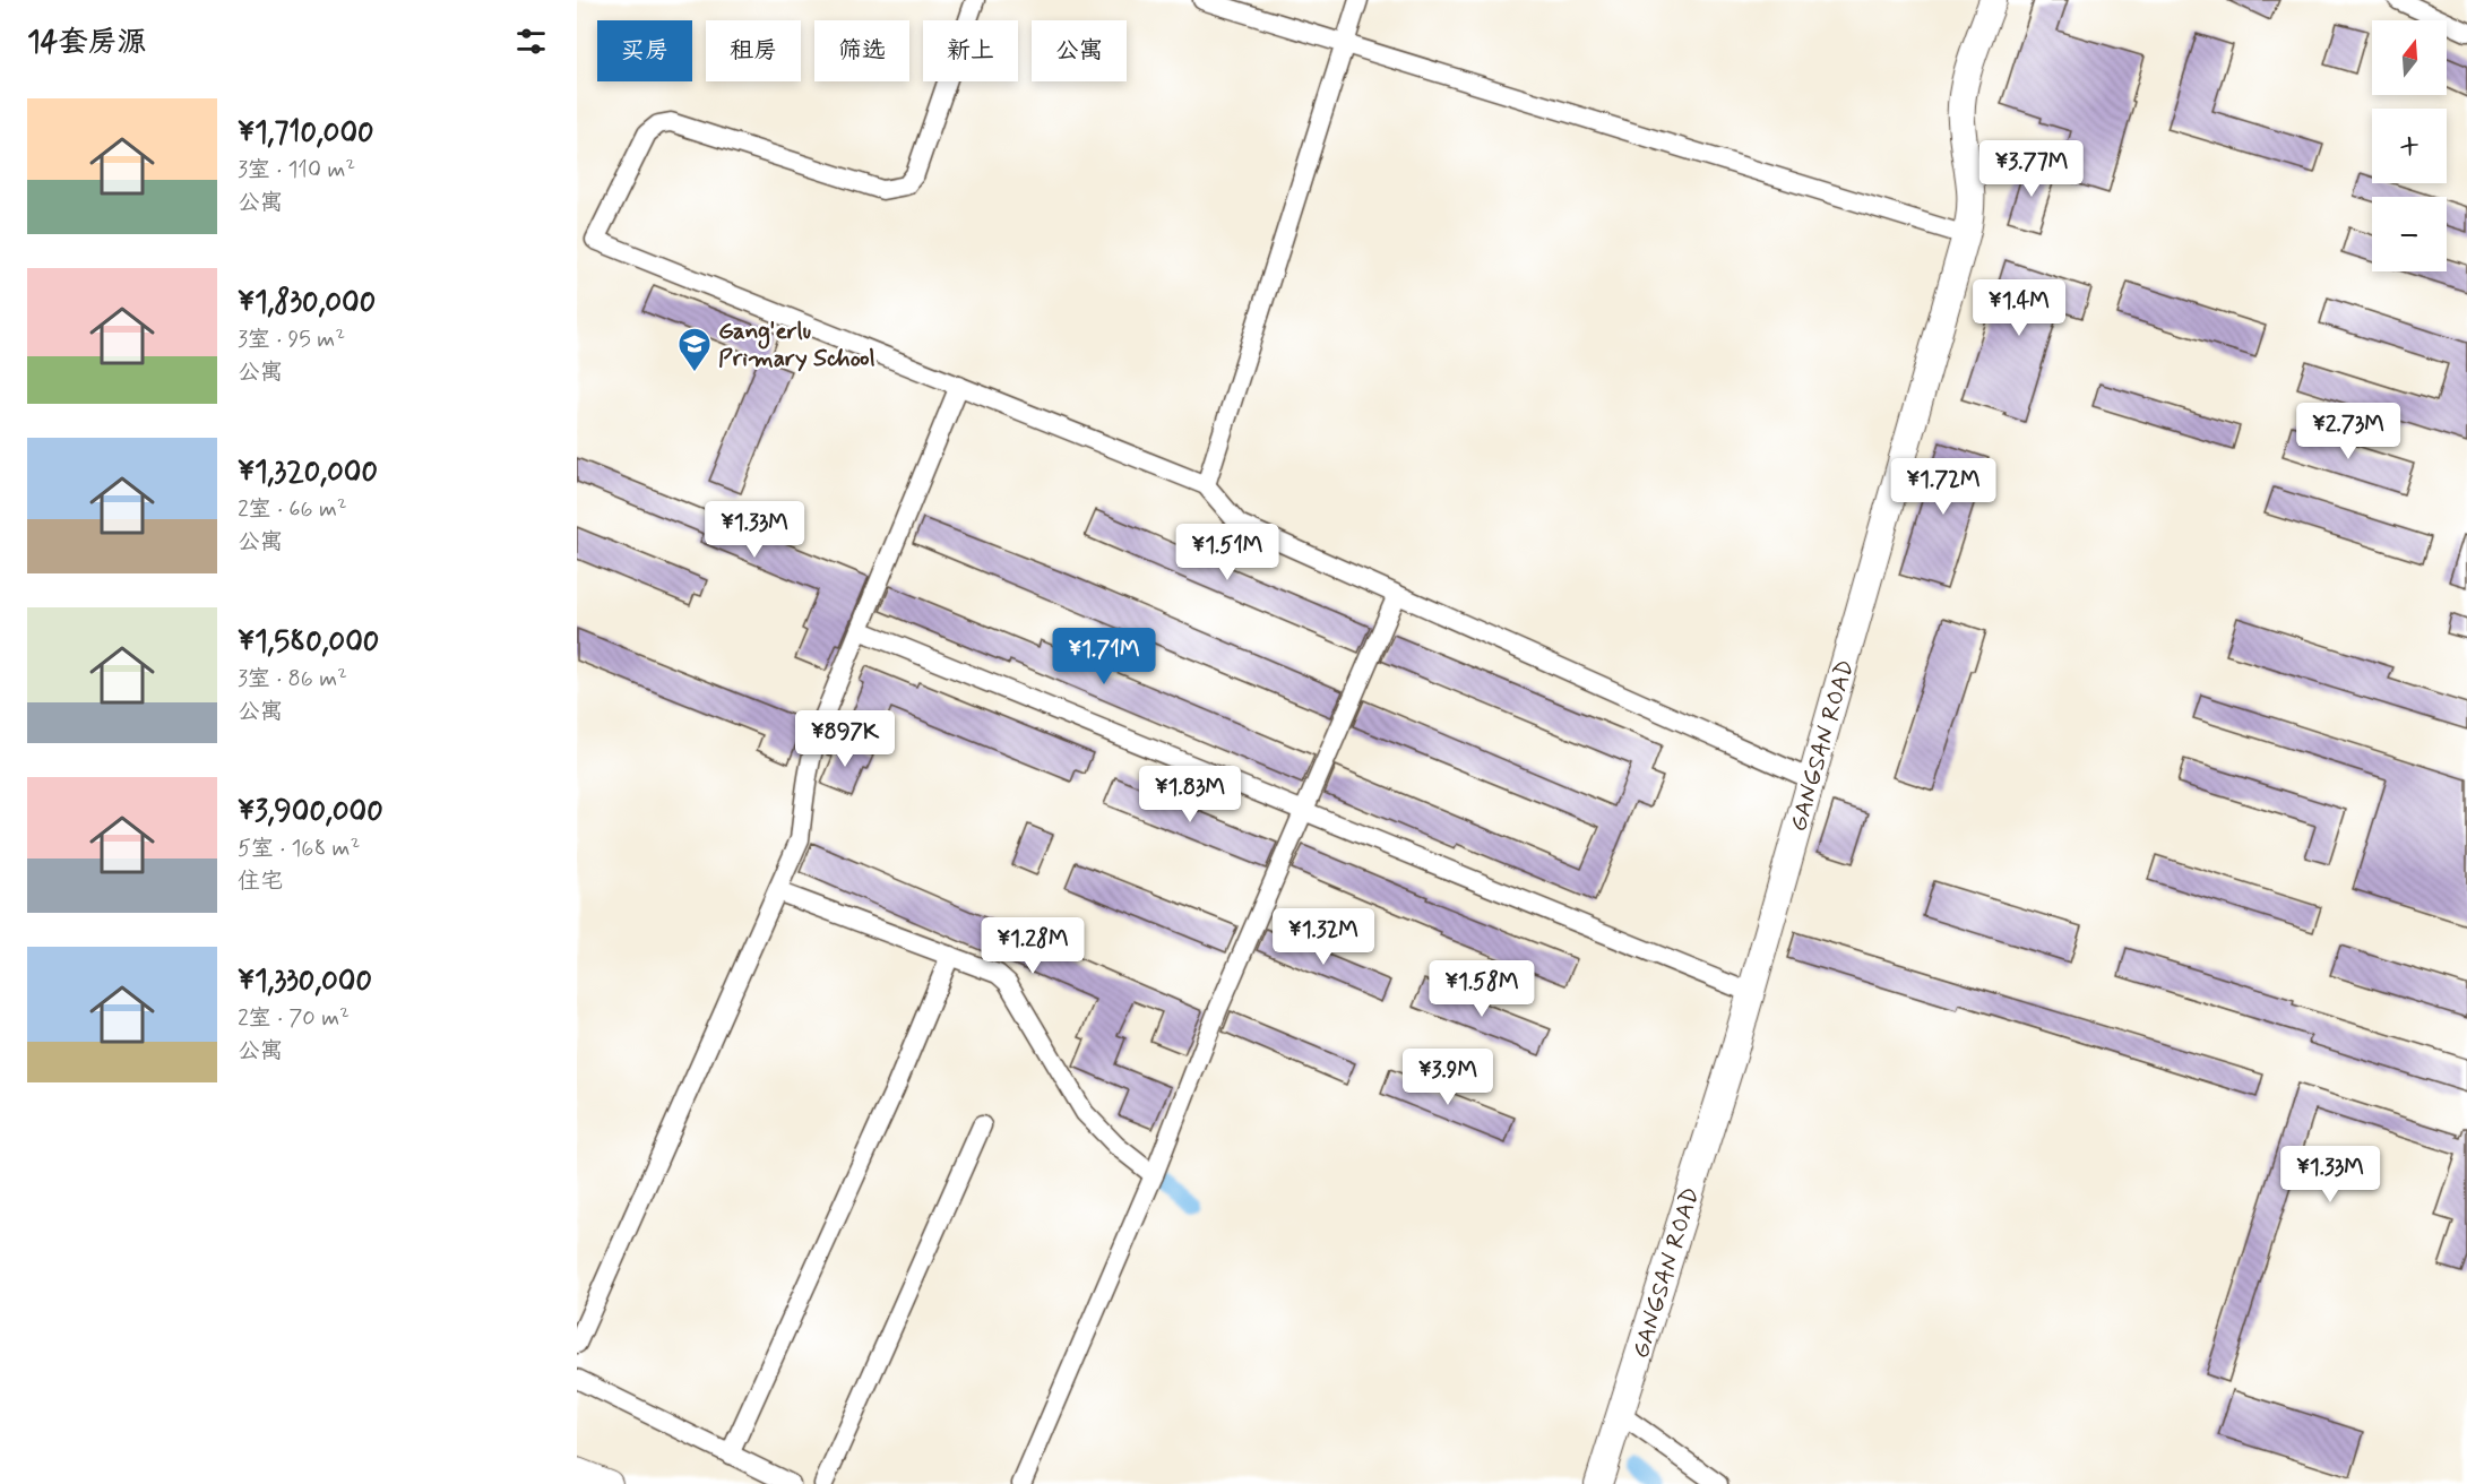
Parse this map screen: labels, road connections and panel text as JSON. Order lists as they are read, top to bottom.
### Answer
{
  "streets": {
    "street": ["GANGSAN ROAD"]
  },
  "places": {
    "school or university": ["Gang'erlu Primary School"]
  },
  "north": "top",
  "page": {
    "heading": "14套房源",
    "map_buttons": ["+", "−"],
    "chip": [
      "买房",
      "租房",
      "筛选",
      "新上",
      "公寓"
    ],
    "list": [
      {
        "name": "¥1,710,000",
        "note": "3室 · 110 m² · 公寓"
      },
      {
        "name": "¥1,830,000",
        "note": "3室 · 95 m² · 公寓"
      },
      {
        "name": "¥1,320,000",
        "note": "2室 · 66 m² · 公寓"
      },
      {
        "name": "¥1,580,000",
        "note": "3室 · 86 m² · 公寓"
      },
      {
        "name": "¥3,900,000",
        "note": "5室 · 168 m² · 住宅"
      },
      {
        "name": "¥1,330,000",
        "note": "2室 · 70 m² · 公寓"
      }
    ],
    "price": [
      "¥3.77M",
      "¥1.4M",
      "¥2.73M",
      "¥1.72M",
      "¥1.33M",
      "¥1.51M",
      "¥1.71M",
      "¥897K",
      "¥1.83M",
      "¥1.32M",
      "¥1.28M",
      "¥1.58M",
      "¥3.9M",
      "¥1.33M"
    ]
  }
}
